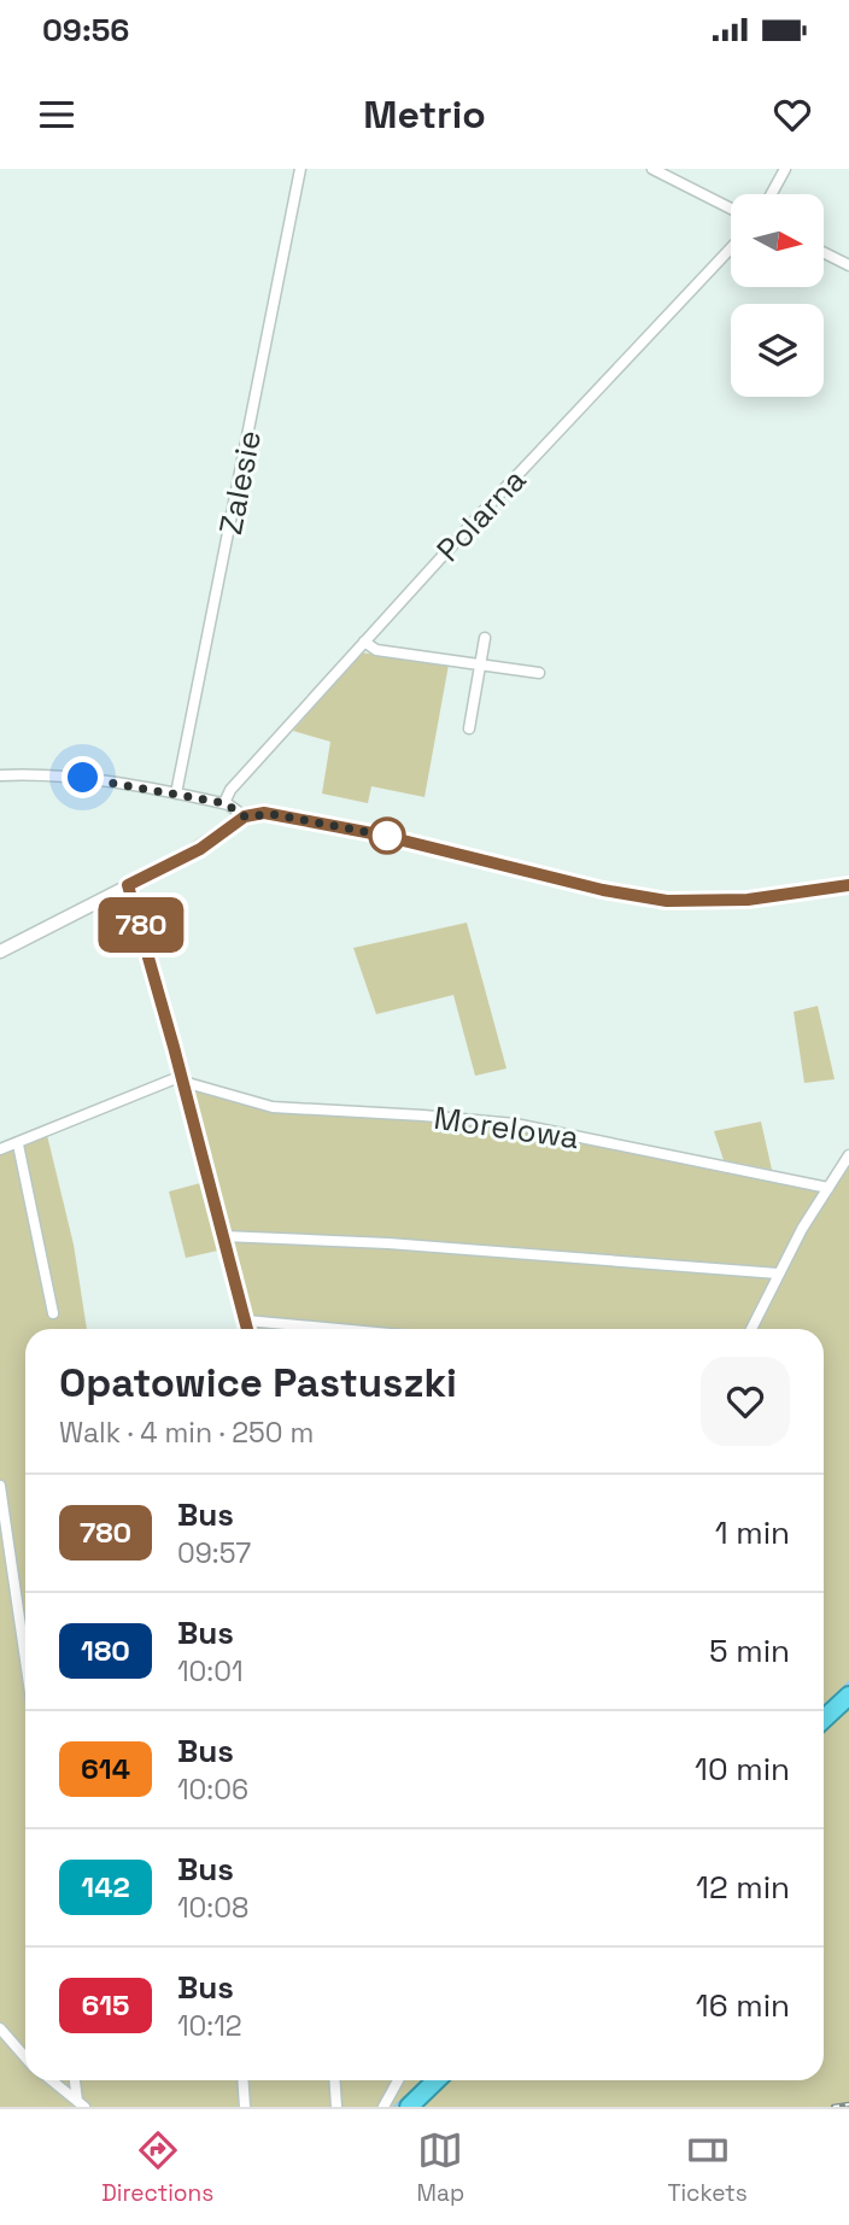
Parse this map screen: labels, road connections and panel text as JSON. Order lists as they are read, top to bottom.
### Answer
{
  "streets": {
    "street": ["Zalesie", "Polarna", "Morelowa"]
  },
  "lines": ["bus line 780"],
  "north": "right",
  "page": {
    "status": "09:56",
    "header": "Metrio",
    "on_map": "780",
    "heading": ["Opatowice Pastuszki", "Walk · 4 min · 250 m"],
    "list": [
      {
        "mark": "780",
        "name": "Bus",
        "note": "09:57",
        "value": "1 min"
      },
      {
        "mark": "180",
        "name": "Bus",
        "note": "10:01",
        "value": "5 min"
      },
      {
        "mark": "614",
        "name": "Bus",
        "note": "10:06",
        "value": "10 min"
      },
      {
        "mark": "142",
        "name": "Bus",
        "note": "10:08",
        "value": "12 min"
      },
      {
        "mark": "615",
        "name": "Bus",
        "note": "10:12",
        "value": "16 min"
      }
    ],
    "tabs": ["Directions", "Map", "Tickets"]
  }
}
